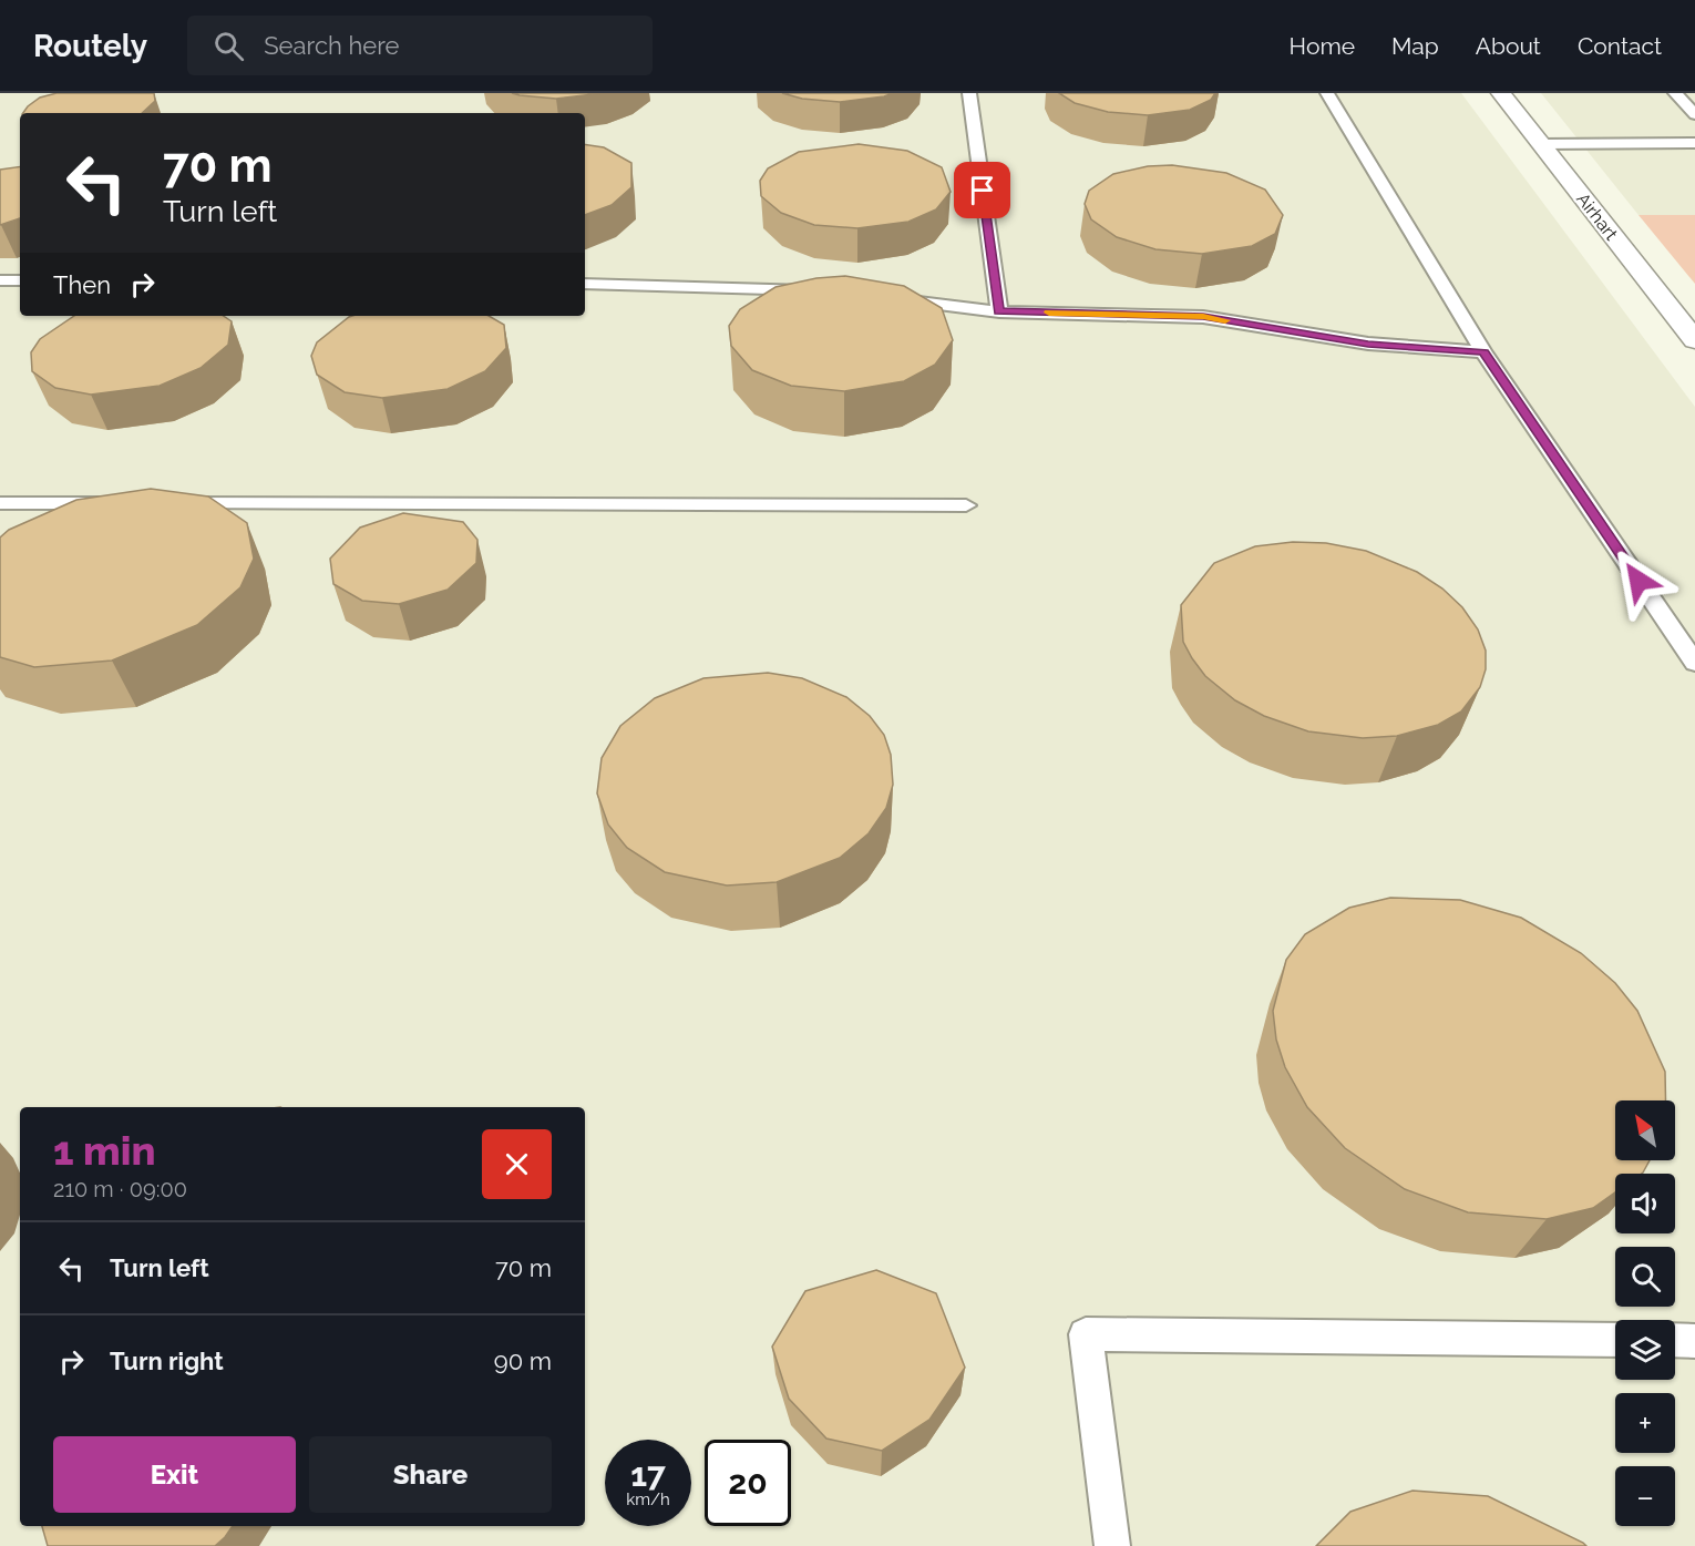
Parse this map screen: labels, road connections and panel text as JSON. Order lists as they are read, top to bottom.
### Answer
{
  "streets": {
    "street": ["Airhart"]
  },
  "north": "top left",
  "page": {
    "header": "Routely",
    "search": "Search here",
    "nav": [
      "Home",
      "Map",
      "About",
      "Contact"
    ],
    "turn": ["70 m", "Turn left"],
    "then": "Then",
    "map_buttons": ["+", "−"],
    "heading": ["1 min", "210 m · 09:00"],
    "list": [
      {
        "name": "Turn left",
        "value": "70 m"
      },
      {
        "name": "Turn right",
        "value": "90 m"
      }
    ],
    "buttons": ["Exit", "Share"],
    "speed": "17 km/h",
    "limit": "20"
  }
}
